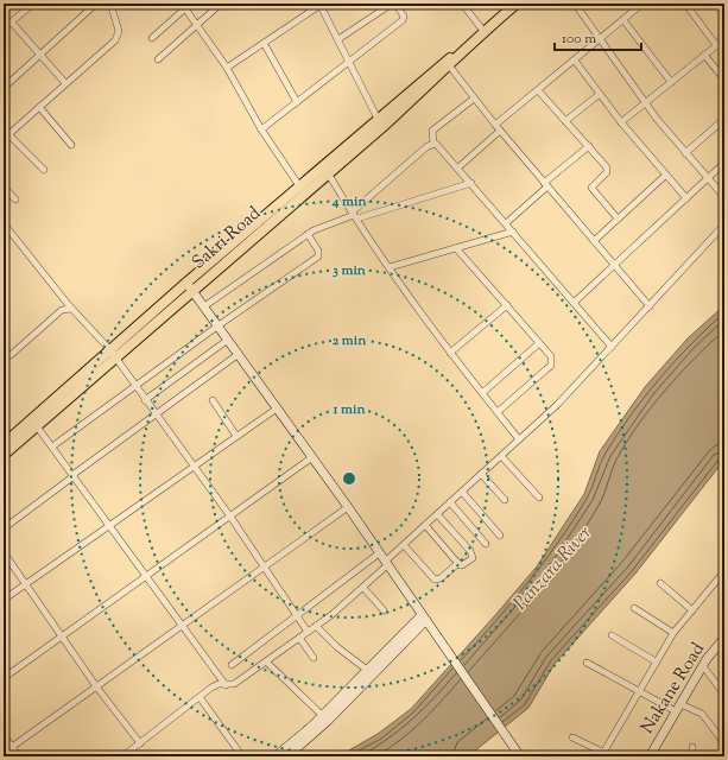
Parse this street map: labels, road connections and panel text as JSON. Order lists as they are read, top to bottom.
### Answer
{
  "streets": {
    "main road": ["Sakri Road"],
    "street": ["Nakane Road"]
  },
  "water": ["Panzara River"],
  "scale_bar": "100 m",
  "rings": [
    "4 min",
    "3 min",
    "2 min",
    "1 min"
  ]
}
